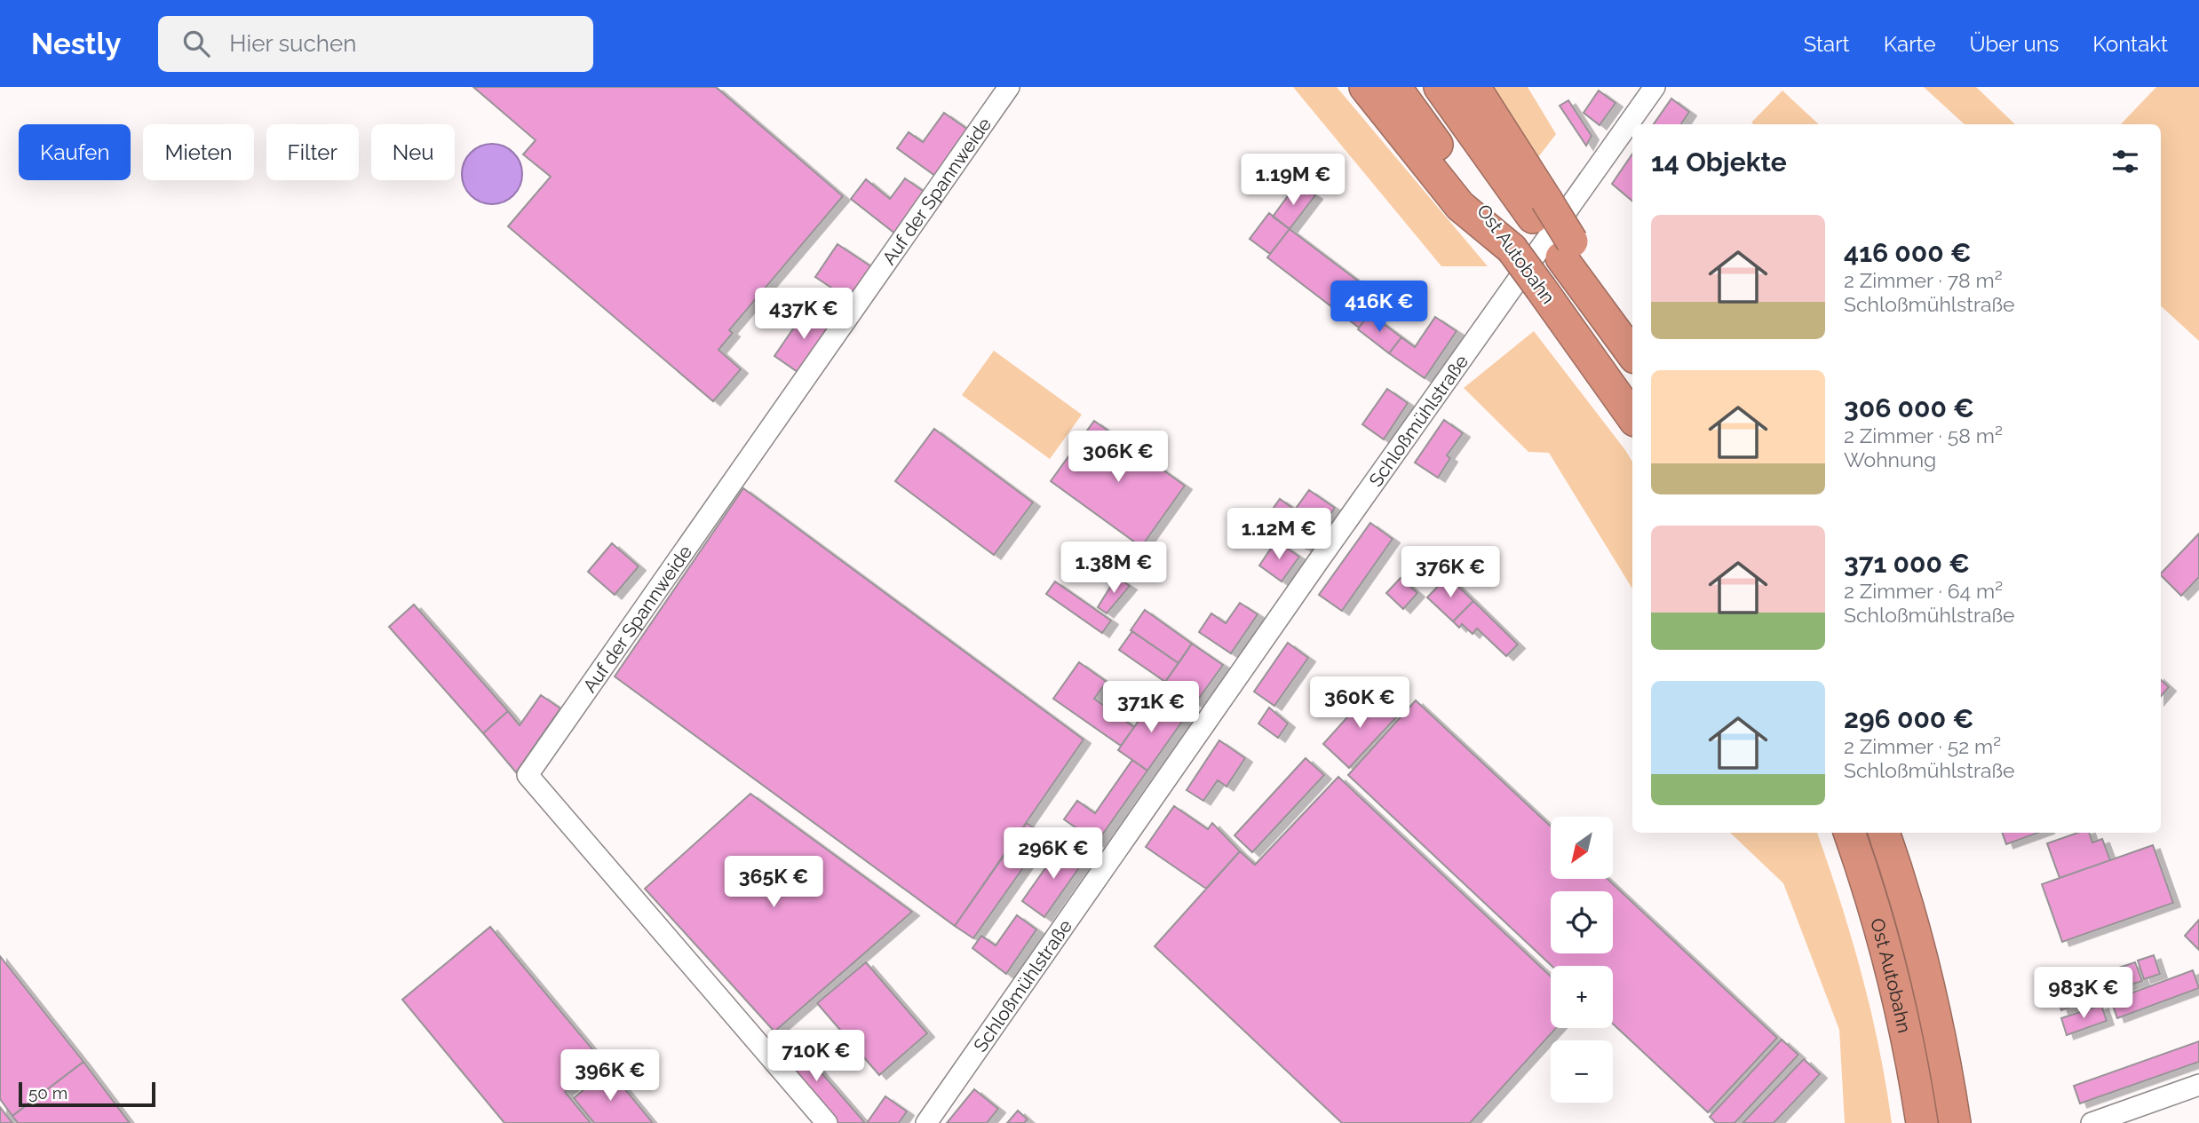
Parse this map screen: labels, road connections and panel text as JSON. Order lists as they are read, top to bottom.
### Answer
{
  "streets": {
    "highway": ["Ost Autobahn"],
    "street": ["Auf der Spannweide", "Schloßmühlstraße"]
  },
  "scale_bar": "50 m",
  "north": "bottom left",
  "page": {
    "header": "Nestly",
    "search": "Hier suchen",
    "nav": [
      "Start",
      "Karte",
      "Über uns",
      "Kontakt"
    ],
    "chip": [
      "Kaufen",
      "Mieten",
      "Filter",
      "Neu"
    ],
    "heading": "14 Objekte",
    "price": [
      "1.19M €",
      "416K €",
      "437K €",
      "306K €",
      "1.12M €",
      "1.38M €",
      "376K €",
      "360K €",
      "371K €",
      "296K €",
      "365K €",
      "983K €",
      "710K €",
      "396K €"
    ],
    "list": [
      {
        "name": "416 000 €",
        "note": "2 Zimmer · 78 m² · Schloßmühlstraße"
      },
      {
        "name": "306 000 €",
        "note": "2 Zimmer · 58 m² · Wohnung"
      },
      {
        "name": "371 000 €",
        "note": "2 Zimmer · 64 m² · Schloßmühlstraße"
      },
      {
        "name": "296 000 €",
        "note": "2 Zimmer · 52 m² · Schloßmühlstraße"
      }
    ],
    "map_buttons": ["+", "−"],
    "scale": "50 m"
  }
}
